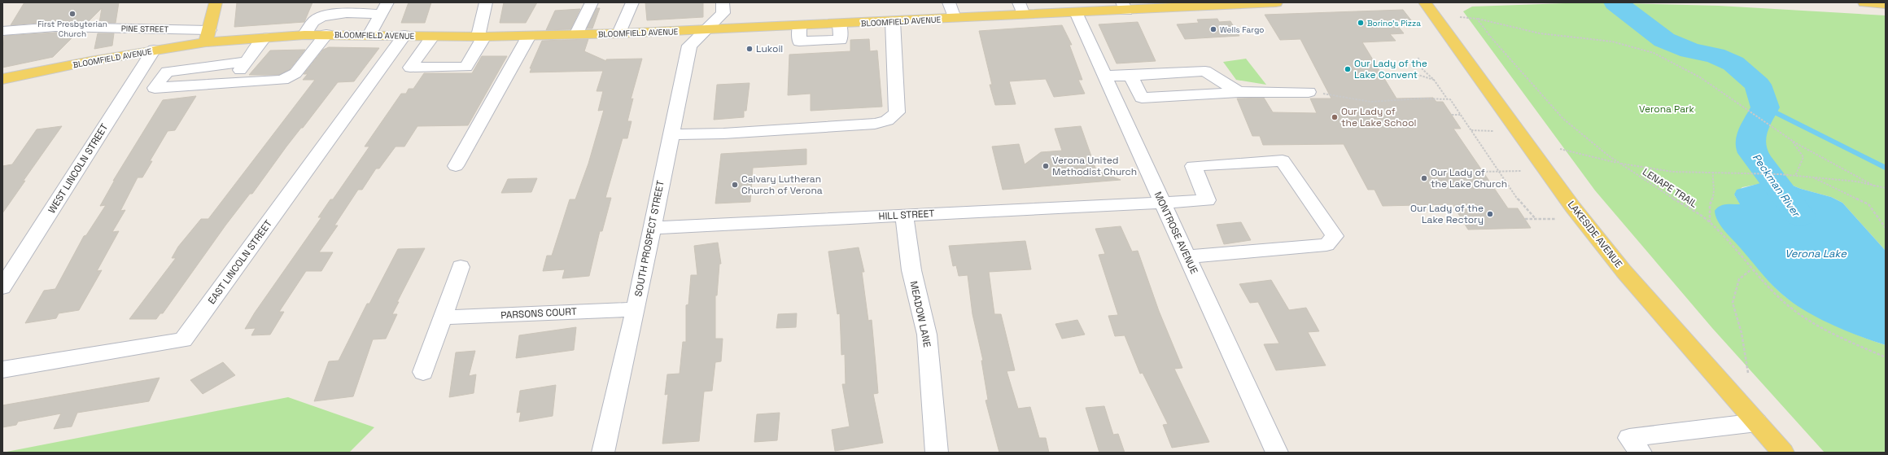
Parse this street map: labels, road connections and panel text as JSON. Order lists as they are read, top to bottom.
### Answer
{
  "streets": {
    "main road": ["BLOOMFIELD AVENUE", "LAKESIDE AVENUE"],
    "street": [
      "PINE STREET",
      "WEST LINCOLN STREET",
      "HILL STREET",
      "MONTROSE AVENUE",
      "SOUTH PROSPECT STREET",
      "EAST LINCOLN STREET",
      "PARSONS COURT",
      "MEADOW LANE"
    ],
    "path": ["LENAPE TRAIL"]
  },
  "crossings": [
    ["BLOOMFIELD AVENUE", "PINE STREET"],
    ["BLOOMFIELD AVENUE", "WEST LINCOLN STREET"],
    ["BLOOMFIELD AVENUE", "MONTROSE AVENUE"],
    ["BLOOMFIELD AVENUE", "SOUTH PROSPECT STREET"],
    ["BLOOMFIELD AVENUE", "EAST LINCOLN STREET"],
    ["HILL STREET", "MONTROSE AVENUE"],
    ["HILL STREET", "SOUTH PROSPECT STREET"],
    ["HILL STREET", "MEADOW LANE"],
    ["SOUTH PROSPECT STREET", "PARSONS COURT"]
  ],
  "water": ["Peckman River", "Verona Lake"],
  "parks": ["Verona Park"],
  "places": [
    "First Presbyterian Church",
    "Borino's Pizza",
    "Wells Fargo",
    "Lukoil",
    "Our Lady of the Lake Convent",
    "Our Lady of the Lake School",
    "Verona United Methodist Church",
    "Our Lady of the Lake Church",
    "Calvary Lutheran Church of Verona",
    "Our Lady of the Lake Rectory"
  ]
}
